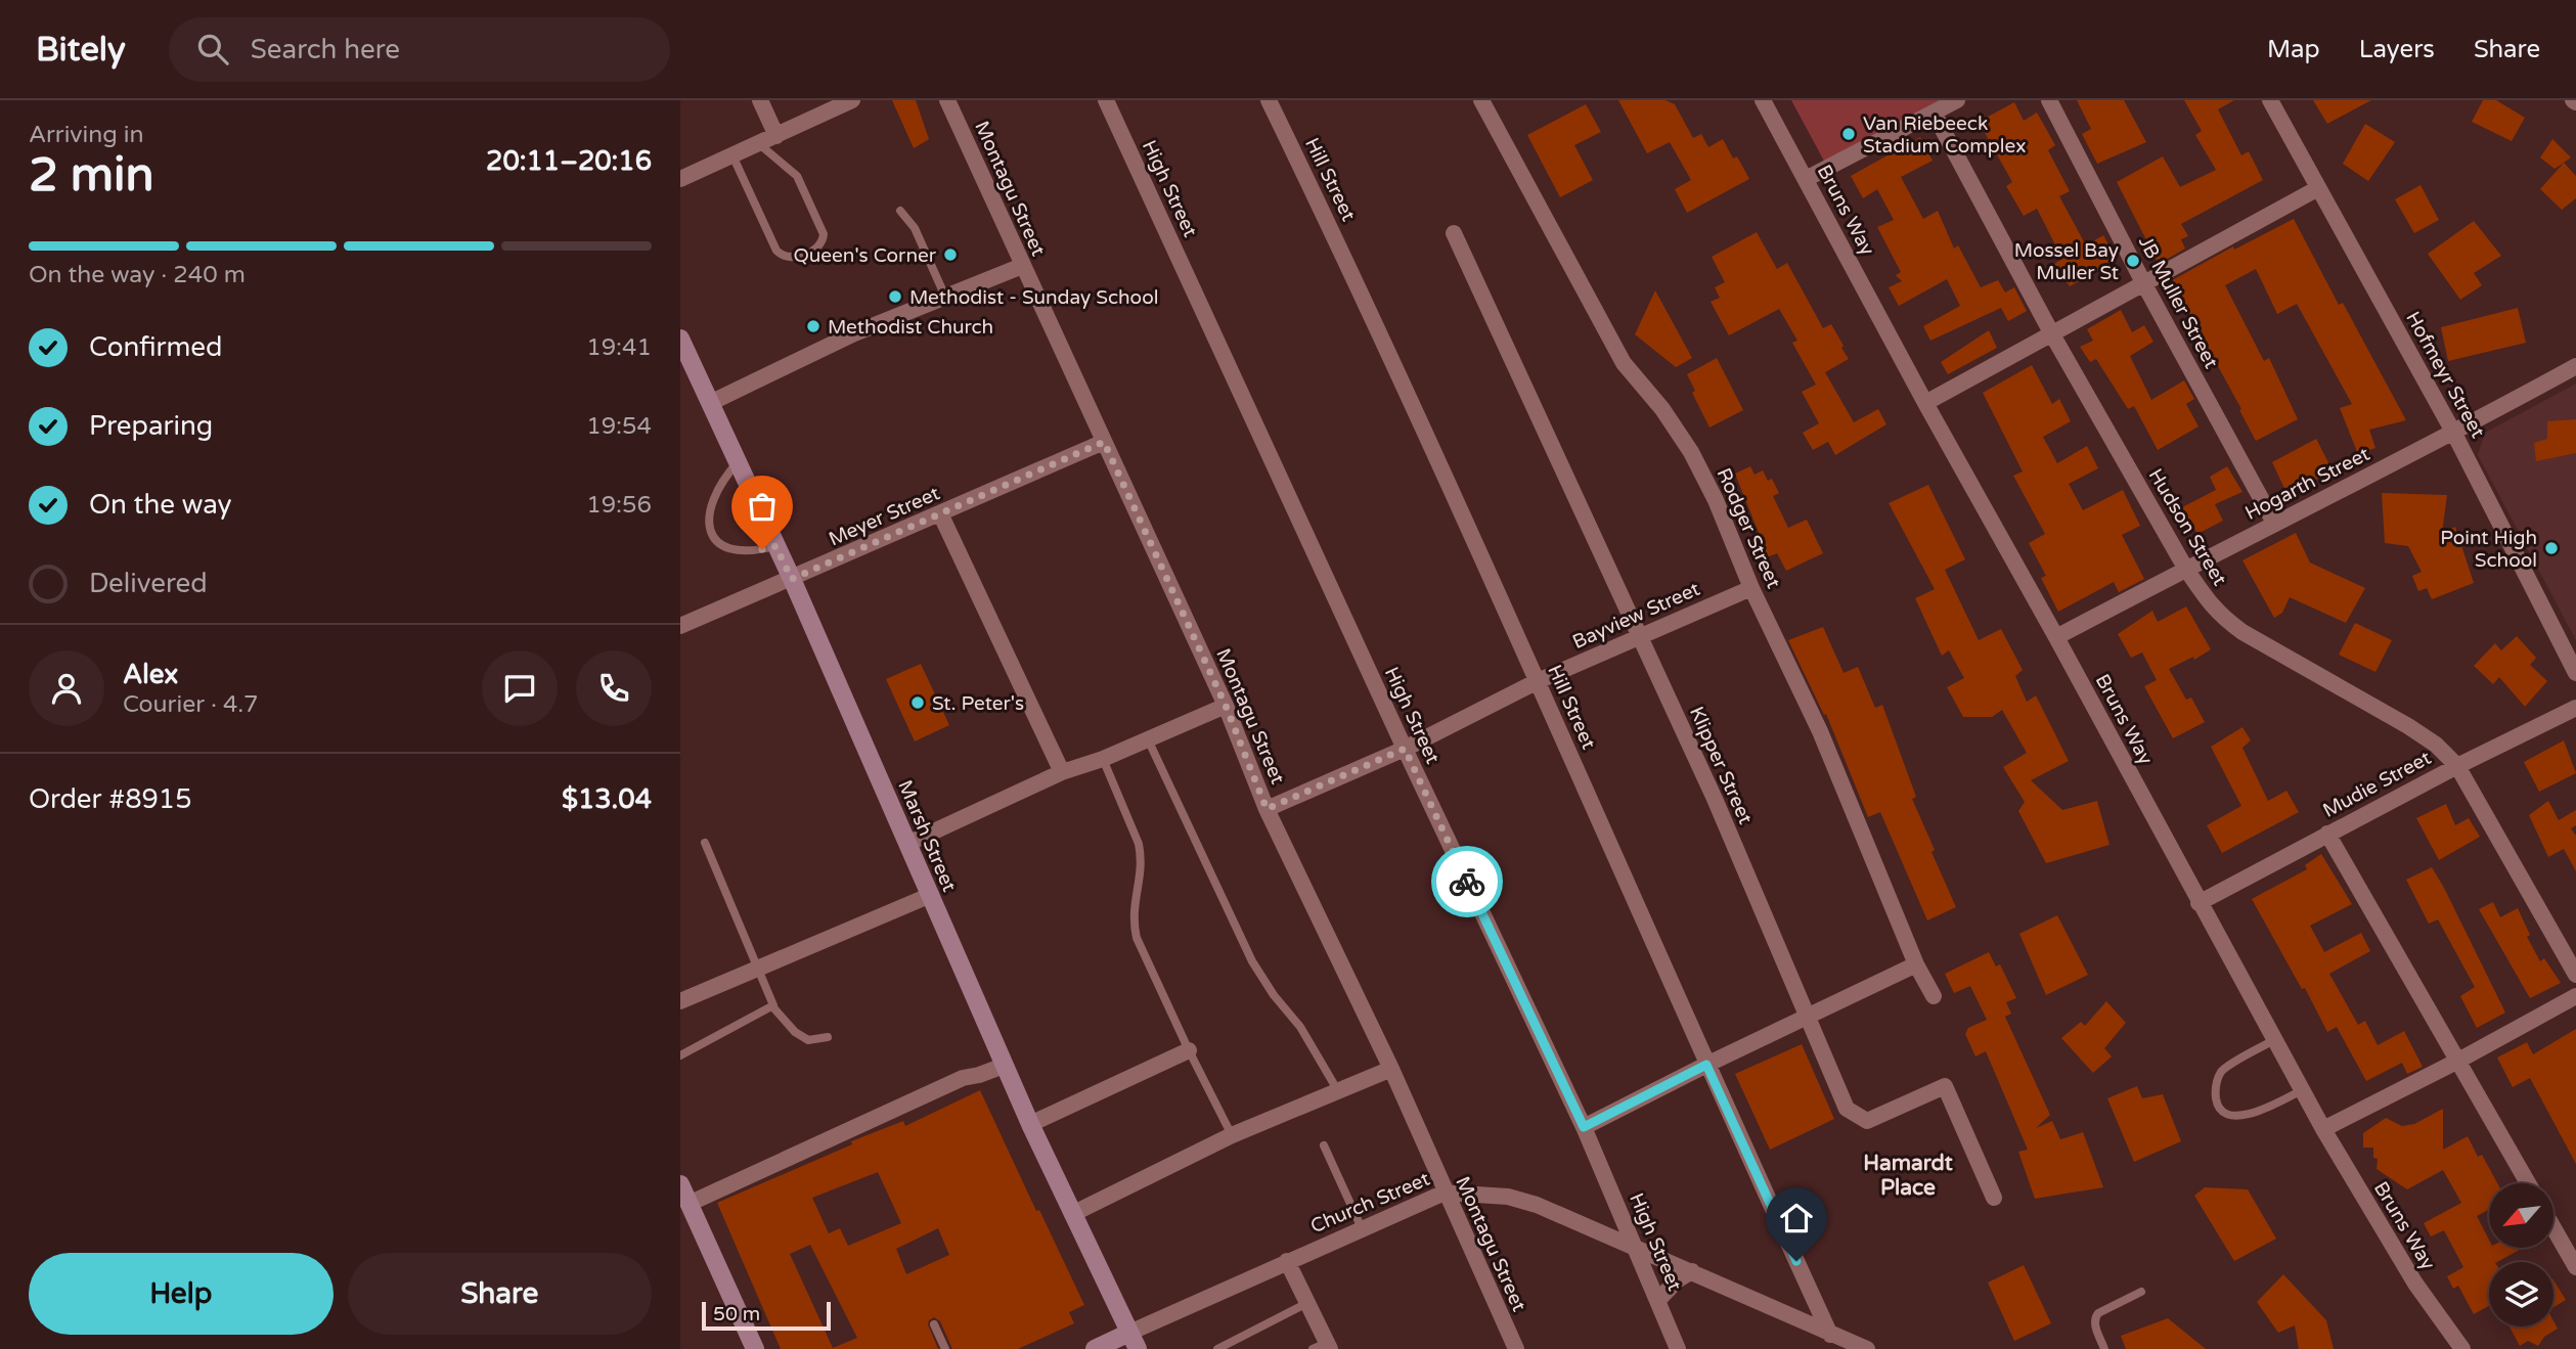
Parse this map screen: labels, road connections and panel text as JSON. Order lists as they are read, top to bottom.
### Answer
{
  "streets": {
    "street": [
      "Hill Street",
      "Montagu Street",
      "High Street",
      "Bruns Way",
      "JB Muller Street",
      "Hofmeyr Street",
      "Hogarth Street",
      "Meyer Street",
      "Hudson Street",
      "Rodger Street",
      "Bayview Street",
      "Klipper Street",
      "Mudie Street",
      "Marsh Street",
      "Church Street"
    ]
  },
  "crossings": [
    ["Hill Street", "Bayview Street"],
    ["Hill Street", "Church Street"],
    ["Montagu Street", "Meyer Street"],
    ["Montagu Street", "Bayview Street"],
    ["Montagu Street", "Church Street"],
    ["High Street", "Bayview Street"],
    ["High Street", "Church Street"],
    ["Bruns Way", "Hogarth Street"],
    ["Bruns Way", "Mudie Street"],
    ["JB Muller Street", "Hogarth Street"],
    ["Hofmeyr Street", "Hogarth Street"],
    ["Hogarth Street", "Hudson Street"],
    ["Meyer Street", "Marsh Street"],
    ["Hudson Street", "Mudie Street"],
    ["Rodger Street", "Bayview Street"],
    ["Bayview Street", "Klipper Street"],
    ["Marsh Street", "Church Street"]
  ],
  "districts": ["Hamardt Place"],
  "places": [
    "Van Riebeeck Stadium Complex",
    "Queen's Corner",
    "Mossel Bay Muller St",
    "Methodist - Sunday School",
    "Methodist Church",
    "Point High School",
    "St. Peter's"
  ],
  "scale_bar": "50 m",
  "north": "bottom left",
  "page": {
    "header": "Bitely",
    "search": "Search here",
    "nav": ["Map", "Layers", "Share"],
    "heading": ["2 min", "Arriving in", "20:11–20:16"],
    "panel": [
      "Alex",
      "Courier · 4.7",
      "Order #8915",
      "$13.04"
    ],
    "bar": "On the way · 240 m",
    "list": [
      ["Confirmed", "19:41"],
      ["Preparing", "19:54"],
      ["On the way", "19:56"],
      "Delivered"
    ],
    "buttons": ["Help", "Share"],
    "scale": "50 m"
  }
}
